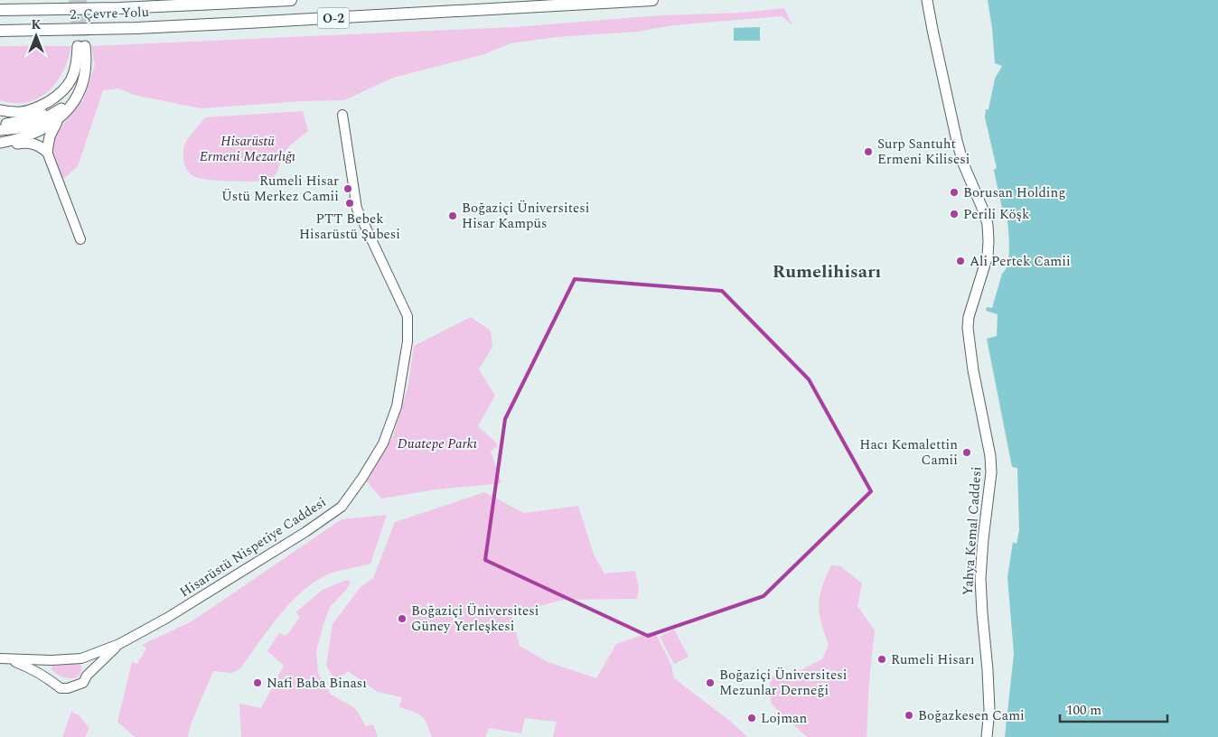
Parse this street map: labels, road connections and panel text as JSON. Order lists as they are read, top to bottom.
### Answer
{
  "streets": {
    "highway": ["2. Çevre Yolu", "O-2"],
    "main road": ["Yahya Kemal Caddesi", "Hisarüstü Nispetiye Caddesi"]
  },
  "districts": ["Rumelihisarı"],
  "parks": ["Hisarüstü Ermeni Mezarlığı", "Duatepe Parkı"],
  "places": [
    "Surp Santuht Ermeni Kilisesi",
    "Rumeli Hisar Üstü Merkez Camii",
    "Borusan Holding",
    "PTT Bebek Hisarüstü Şubesi",
    "Perili Köşk",
    "Boğaziçi Üniversitesi Hisar Kampüs",
    "Ali Pertek Camii",
    "Hacı Kemalettin Camii",
    "Boğaziçi Üniversitesi Güney Yerleşkesi",
    "Rumeli Hisarı",
    "Nafi Baba Binası",
    "Boğaziçi Üniversitesi Mezunlar Derneği",
    "Boğazkesen Cami",
    "Lojman"
  ],
  "scale_bar": "100 m",
  "north": "top"
}
